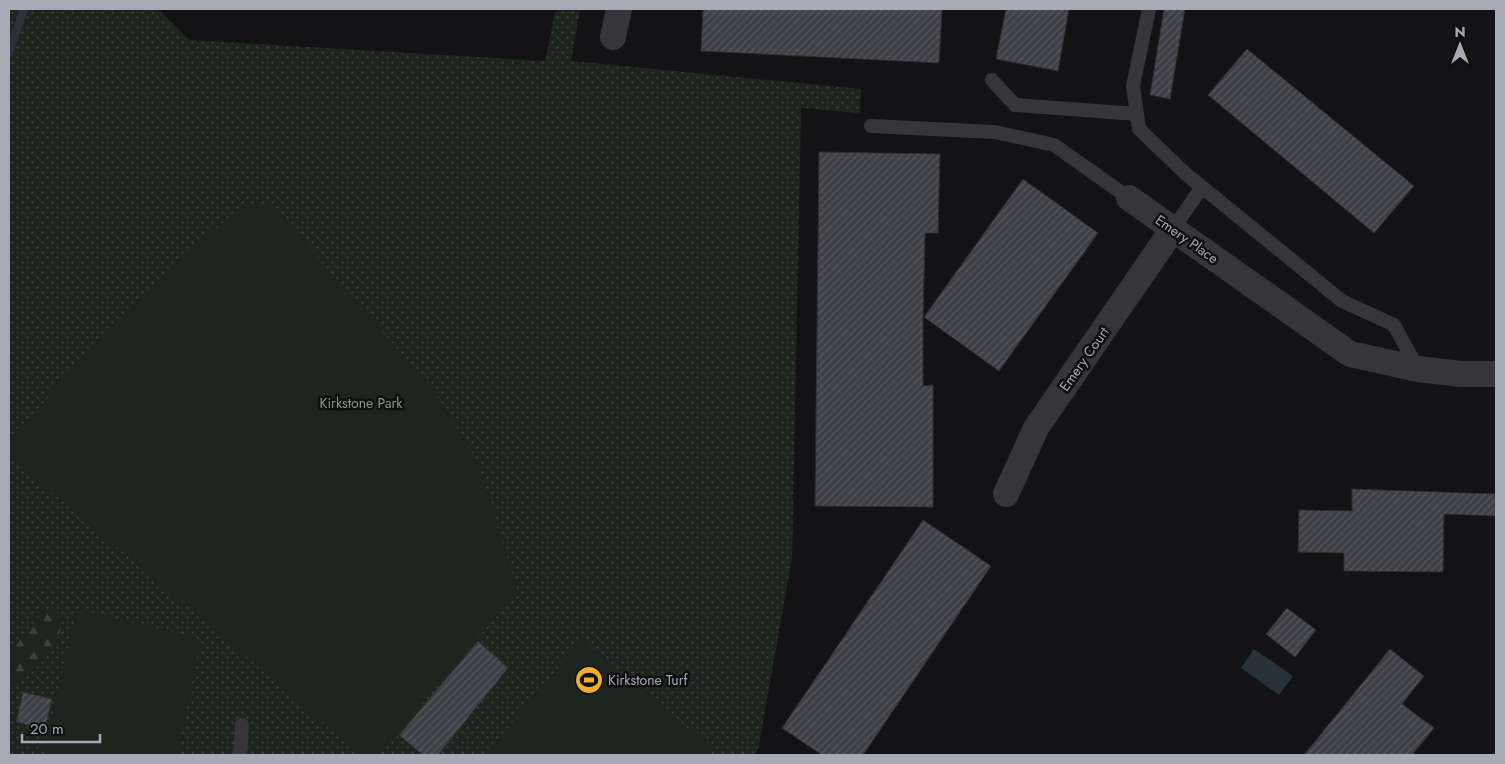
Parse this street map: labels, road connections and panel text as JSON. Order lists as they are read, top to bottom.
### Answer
{
  "streets": {
    "street": ["Emery Place", "Emery Court"]
  },
  "crossings": [
    ["Emery Place", "Emery Court"]
  ],
  "parks": ["Kirkstone Park"],
  "places": {
    "sports": ["Kirkstone Turf"]
  },
  "scale_bar": "20 m",
  "north": "top"
}
